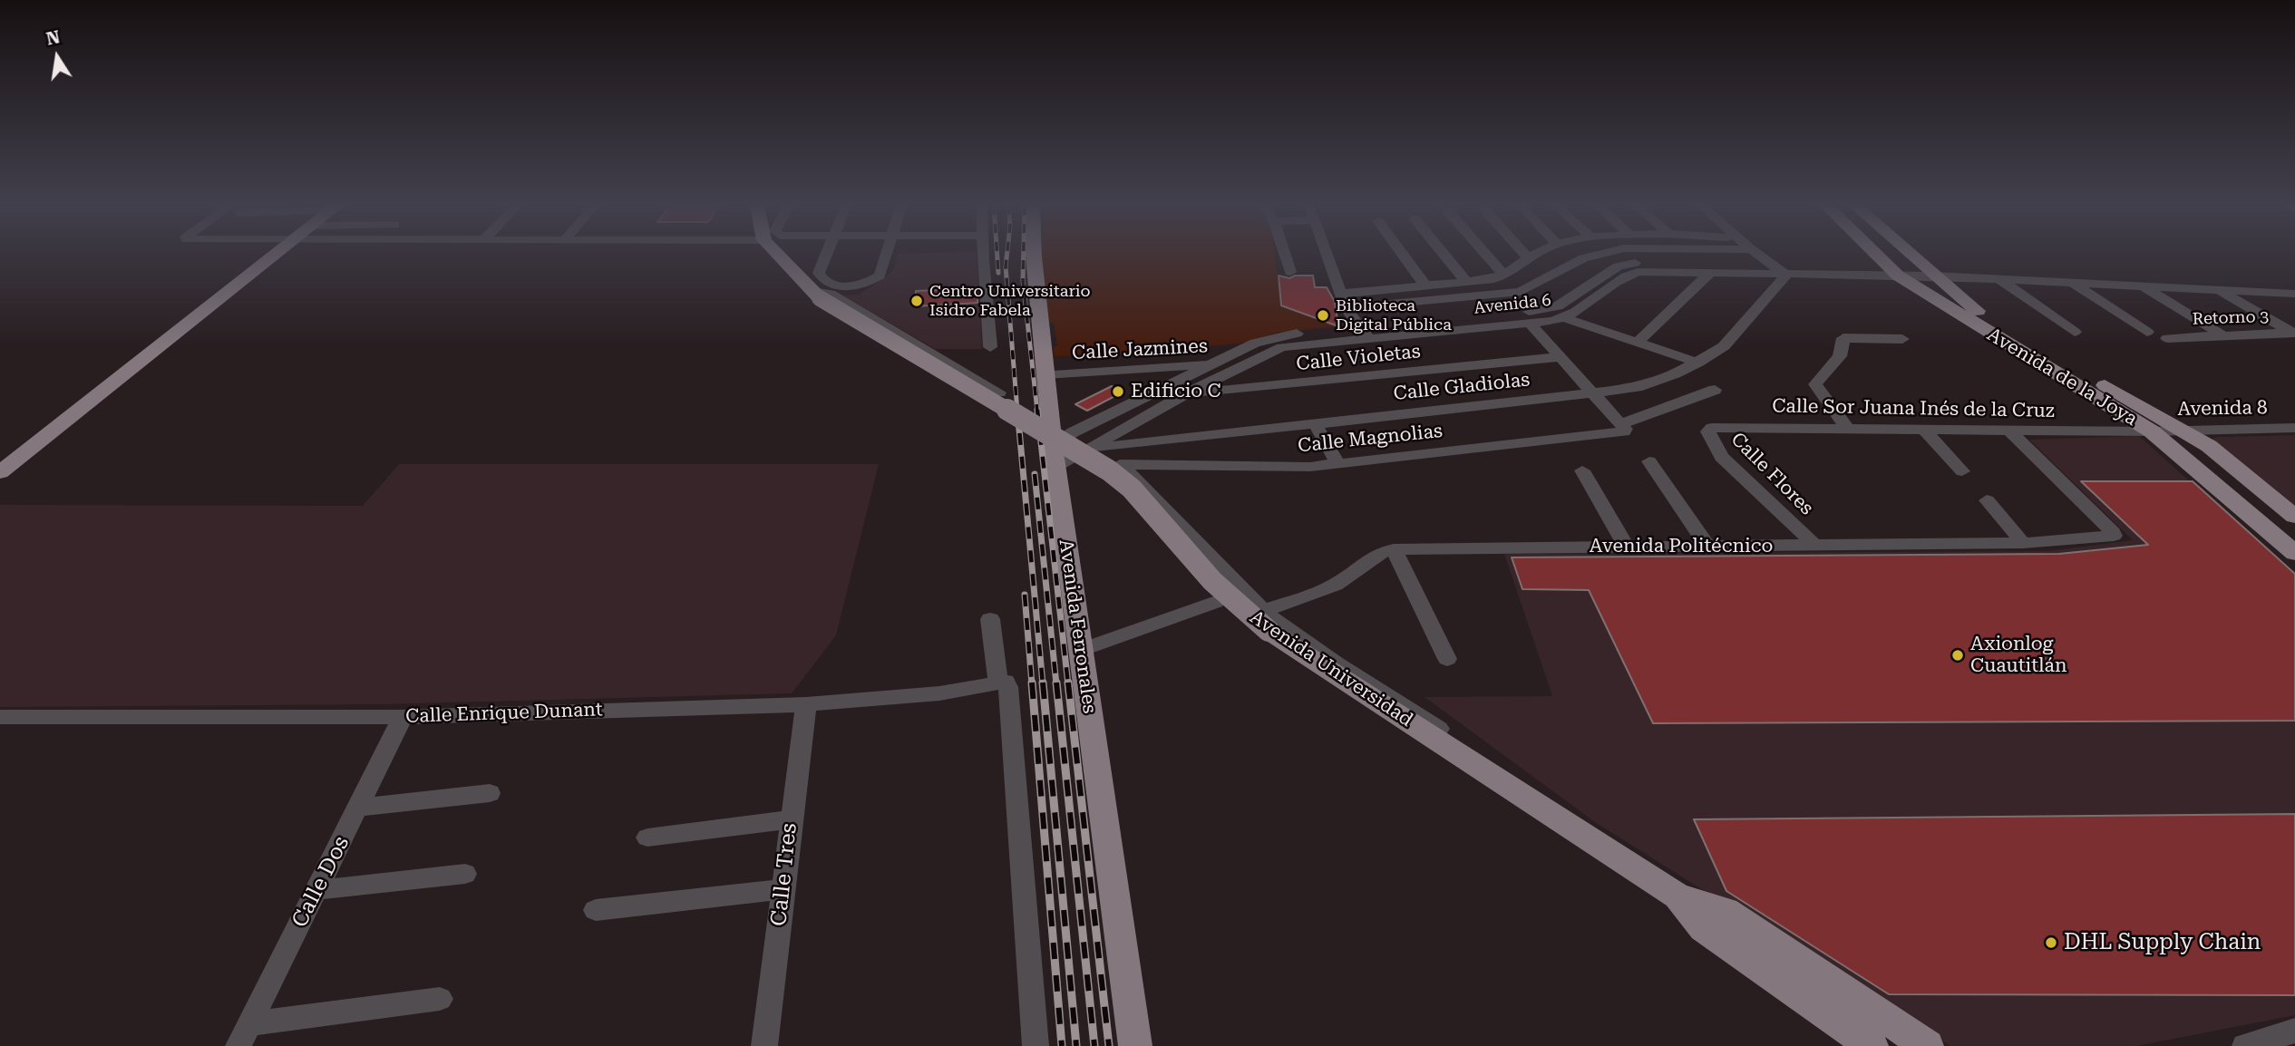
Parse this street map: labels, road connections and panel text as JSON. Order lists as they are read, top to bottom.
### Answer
{
  "streets": {
    "main road": ["Avenida de la Joya", "Avenida Ferronales", "Avenida Universidad"],
    "street": [
      "Avenida 6",
      "Retorno 3",
      "Calle Jazmines",
      "Calle Violetas",
      "Calle Gladiolas",
      "Calle Sor Juana Inés de la Cruz",
      "Avenida 8",
      "Calle Magnolias",
      "Calle Flores",
      "Avenida Politécnico",
      "Calle Enrique Dunant",
      "Calle Tres",
      "Calle Dos"
    ]
  },
  "crossings": [
    ["Avenida 6", "Calle Jazmines"],
    ["Avenida 6", "Calle Violetas"],
    ["Avenida 6", "Avenida de la Joya"],
    ["Avenida 6", "Calle Gladiolas"],
    ["Avenida 6", "Avenida Ferronales"],
    ["Avenida 6", "Avenida Universidad"],
    ["Calle Jazmines", "Avenida Ferronales"],
    ["Avenida de la Joya", "Calle Sor Juana Inés de la Cruz"],
    ["Avenida de la Joya", "Avenida 8"],
    ["Calle Gladiolas", "Avenida Universidad"],
    ["Calle Sor Juana Inés de la Cruz", "Avenida 8"],
    ["Calle Sor Juana Inés de la Cruz", "Calle Flores"],
    ["Calle Sor Juana Inés de la Cruz", "Avenida Politécnico"],
    ["Calle Magnolias", "Avenida Universidad"],
    ["Calle Flores", "Avenida Politécnico"],
    ["Avenida Politécnico", "Avenida Universidad"],
    ["Avenida Ferronales", "Avenida Universidad"],
    ["Calle Enrique Dunant", "Calle Tres"],
    ["Calle Enrique Dunant", "Calle Dos"]
  ],
  "places": [
    "Centro Universitario Isidro Fabela",
    "Biblioteca Digital Pública",
    "Edificio C",
    "Axionlog Cuautitlán",
    "DHL Supply Chain"
  ],
  "north": "top"
}
